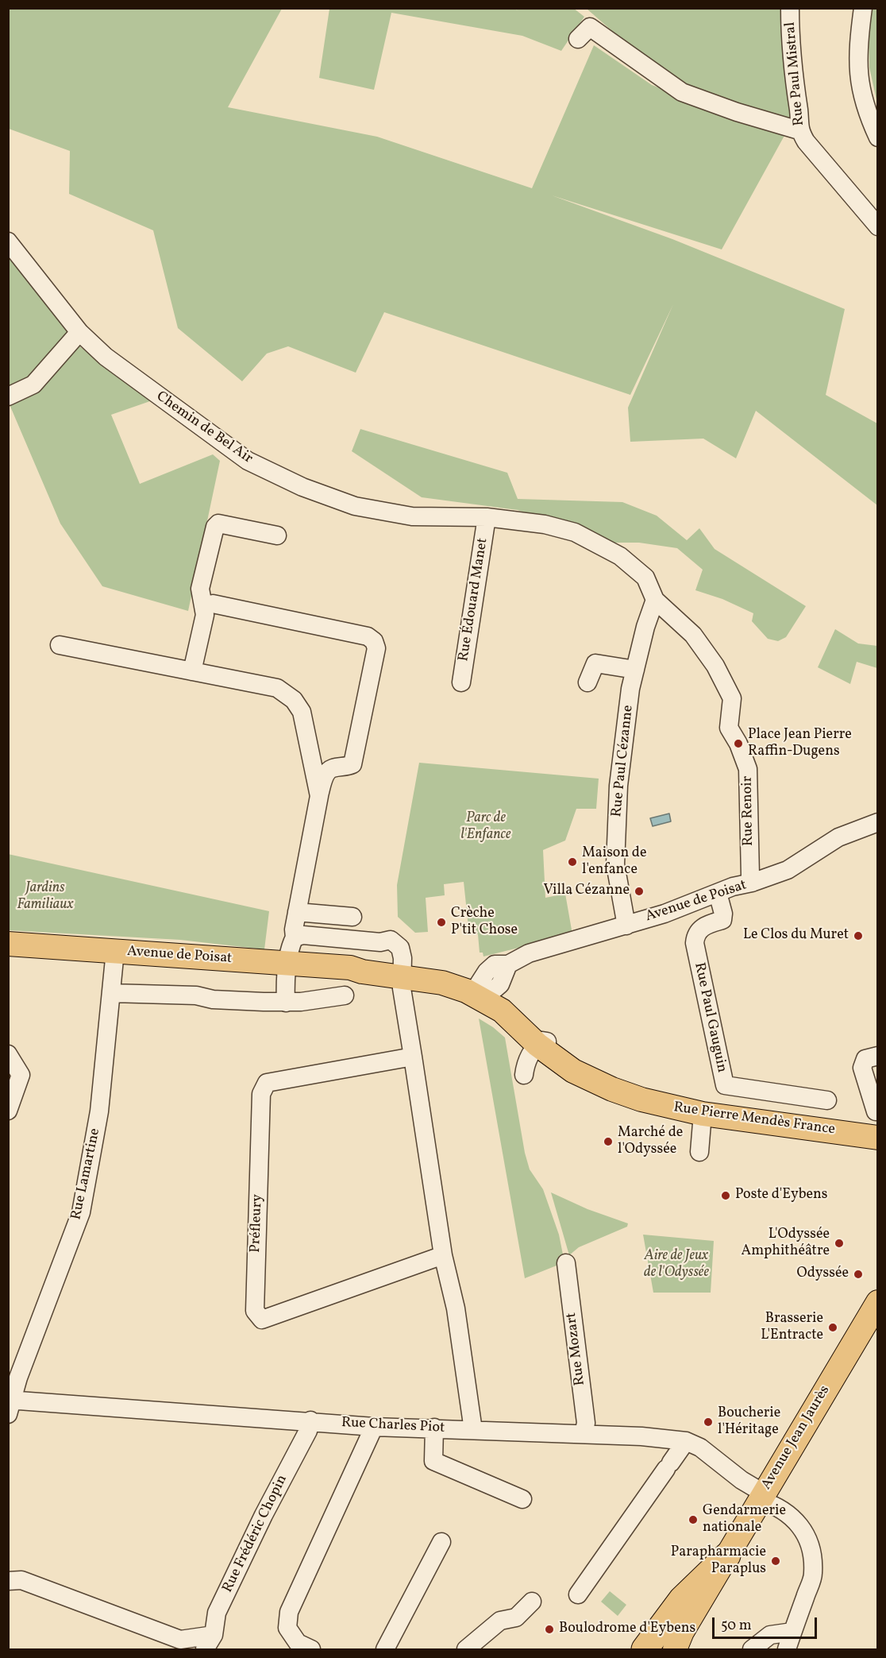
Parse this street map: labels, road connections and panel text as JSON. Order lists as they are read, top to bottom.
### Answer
{
  "streets": {
    "main road": ["Avenue de Poisat", "Rue Pierre Mendès France", "Avenue Jean Jaurès"],
    "street": [
      "Rue Paul Mistral",
      "Chemin de Bel Air",
      "Rue Édouard Manet",
      "Rue Paul Cézanne",
      "Rue Renoir",
      "Rue Paul Gauguin",
      "Rue Lamartine",
      "Préfleury",
      "Rue Mozart",
      "Rue Charles Piot",
      "Rue Frédéric Chopin"
    ]
  },
  "crossings": [
    ["Chemin de Bel Air", "Rue Édouard Manet"],
    ["Chemin de Bel Air", "Rue Paul Cézanne"],
    ["Chemin de Bel Air", "Rue Renoir"],
    ["Rue Paul Cézanne", "Rue Renoir"],
    ["Rue Paul Cézanne", "Avenue de Poisat"],
    ["Rue Renoir", "Avenue de Poisat"],
    ["Avenue de Poisat", "Rue Paul Gauguin"],
    ["Avenue de Poisat", "Rue Pierre Mendès France"],
    ["Avenue de Poisat", "Rue Lamartine"],
    ["Rue Lamartine", "Rue Charles Piot"],
    ["Rue Mozart", "Rue Charles Piot"],
    ["Rue Charles Piot", "Avenue Jean Jaurès"],
    ["Rue Charles Piot", "Rue Frédéric Chopin"]
  ],
  "parks": ["Parc de l'Enfance", "Jardins Familiaux", "Aire de Jeux de l'Odyssée"],
  "places": [
    "Place Jean Pierre Raffin-Dugens",
    "Maison de l'enfance",
    "Villa Cézanne",
    "Crèche P'tit Chose",
    "Le Clos du Muret",
    "Marché de l'Odyssée",
    "Poste d'Eybens",
    "L'Odyssée Amphithéâtre",
    "Odyssée",
    "Brasserie L'Entracte",
    "Boucherie l'Héritage",
    "Gendarmerie nationale",
    "Parapharmacie Paraplus",
    "Boulodrome d'Eybens"
  ],
  "scale_bar": "50 m"
}
